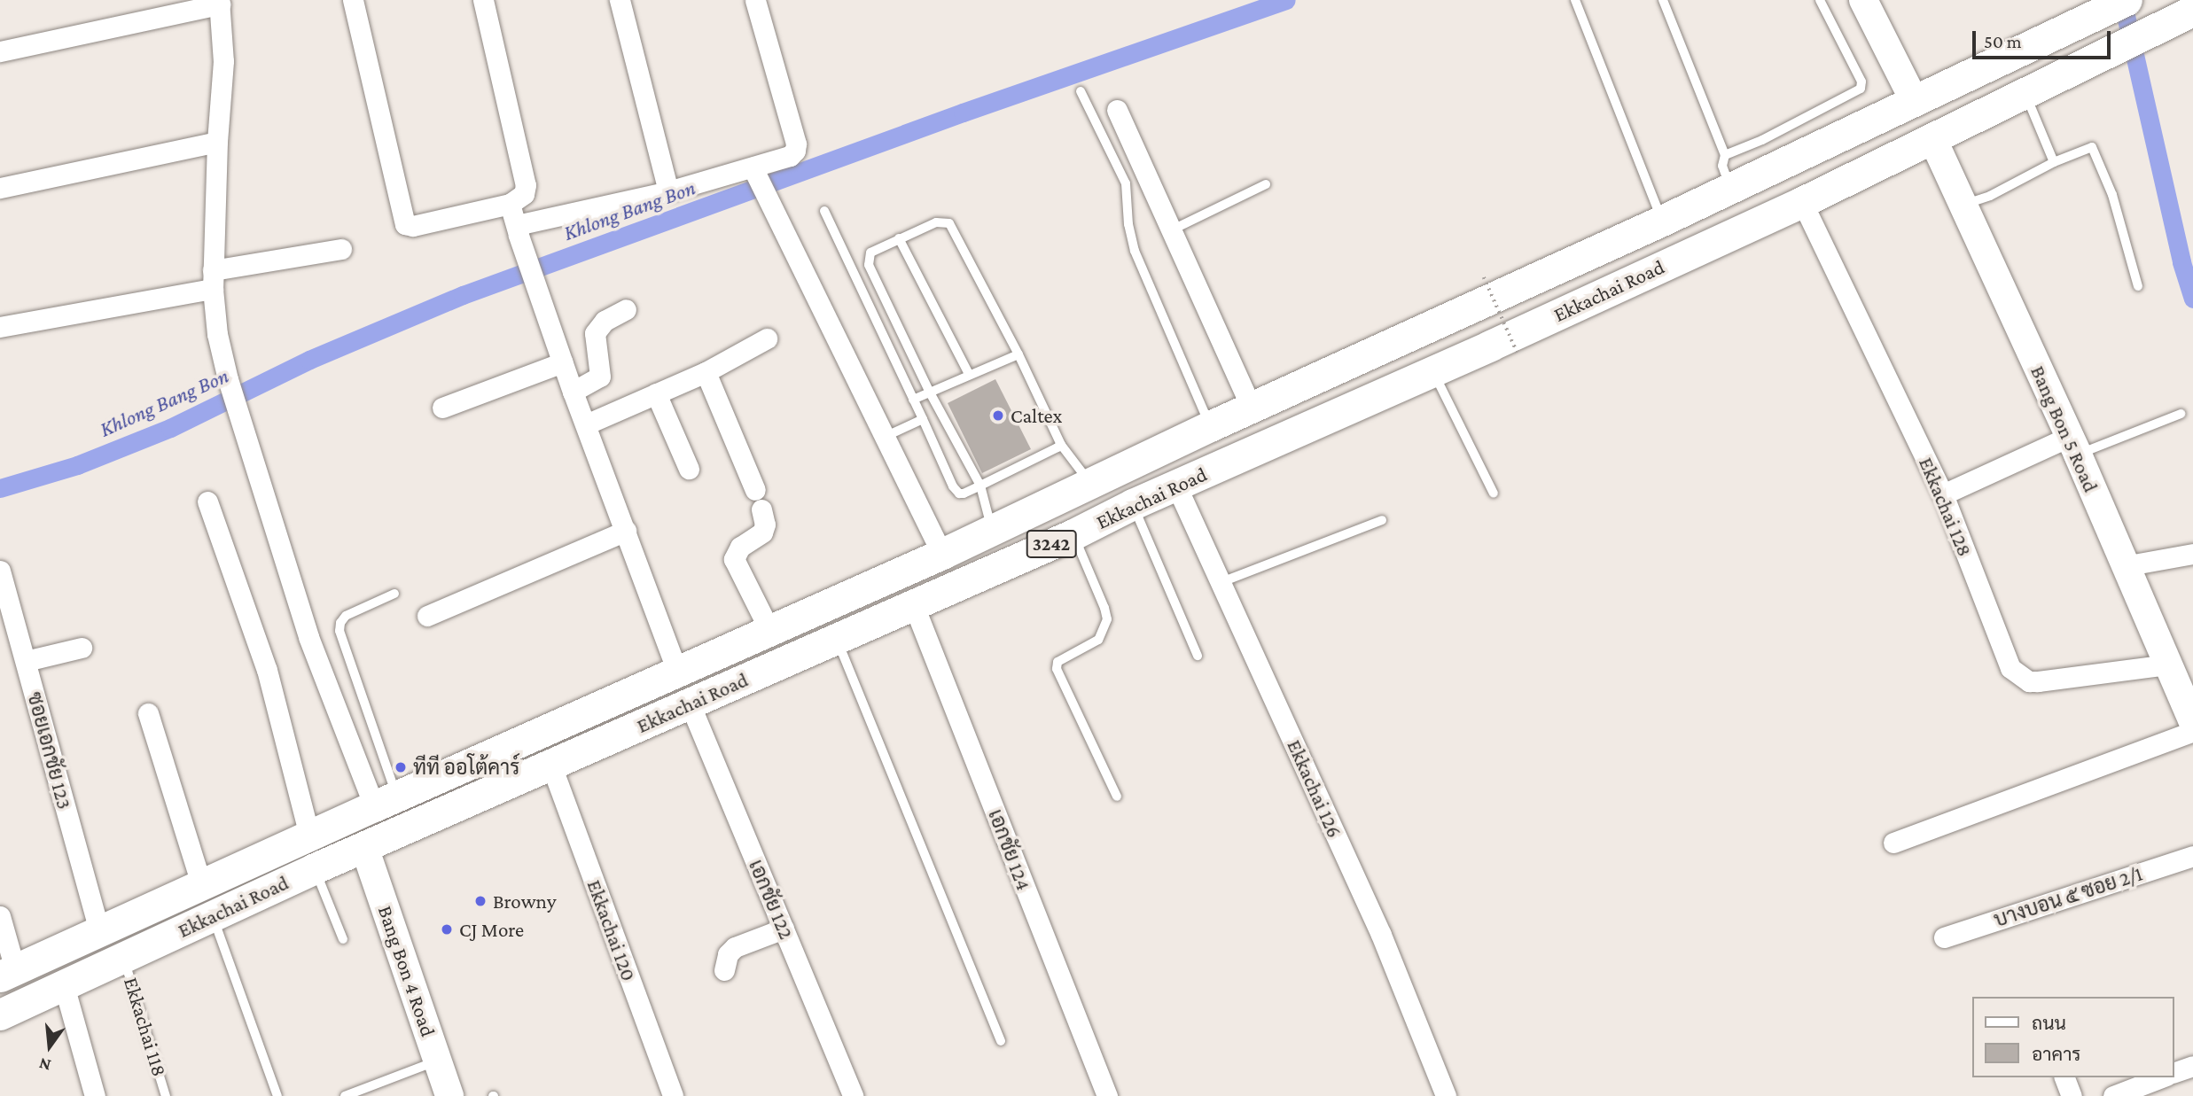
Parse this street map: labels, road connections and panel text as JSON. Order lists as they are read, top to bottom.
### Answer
{
  "streets": {
    "main road": [
      "Ekkachai Road",
      "Bang Bon 5 Road",
      "3242",
      "Bang Bon 4 Road"
    ],
    "street": [
      "Ekkachai 128",
      "ซอยเอกชัย 123",
      "Ekkachai 126",
      "เอกชัย 124",
      "บางบอน ๕ ซอย 2/1",
      "เอกชัย 122",
      "Ekkachai 120"
    ],
    "lane": ["Ekkachai 118"]
  },
  "crossings": [
    ["Ekkachai Road", "Bang Bon 5 Road"],
    ["Ekkachai Road", "Ekkachai 128"],
    ["Ekkachai Road", "ซอยเอกชัย 123"],
    ["Ekkachai Road", "Ekkachai 126"],
    ["Ekkachai Road", "เอกชัย 124"],
    ["Ekkachai Road", "เอกชัย 122"],
    ["Ekkachai Road", "Ekkachai 120"],
    ["Ekkachai Road", "Bang Bon 4 Road"],
    ["Ekkachai Road", "Ekkachai 118"],
    ["Bang Bon 5 Road", "Ekkachai 128"]
  ],
  "water": ["Khlong Bang Bon"],
  "places": [
    "Caltex",
    "ทีที ออโต้คาร์",
    "Browny",
    "CJ More"
  ],
  "legend": ["ถนน", "อาคาร"],
  "scale_bar": "50 m",
  "north": "bottom"
}
